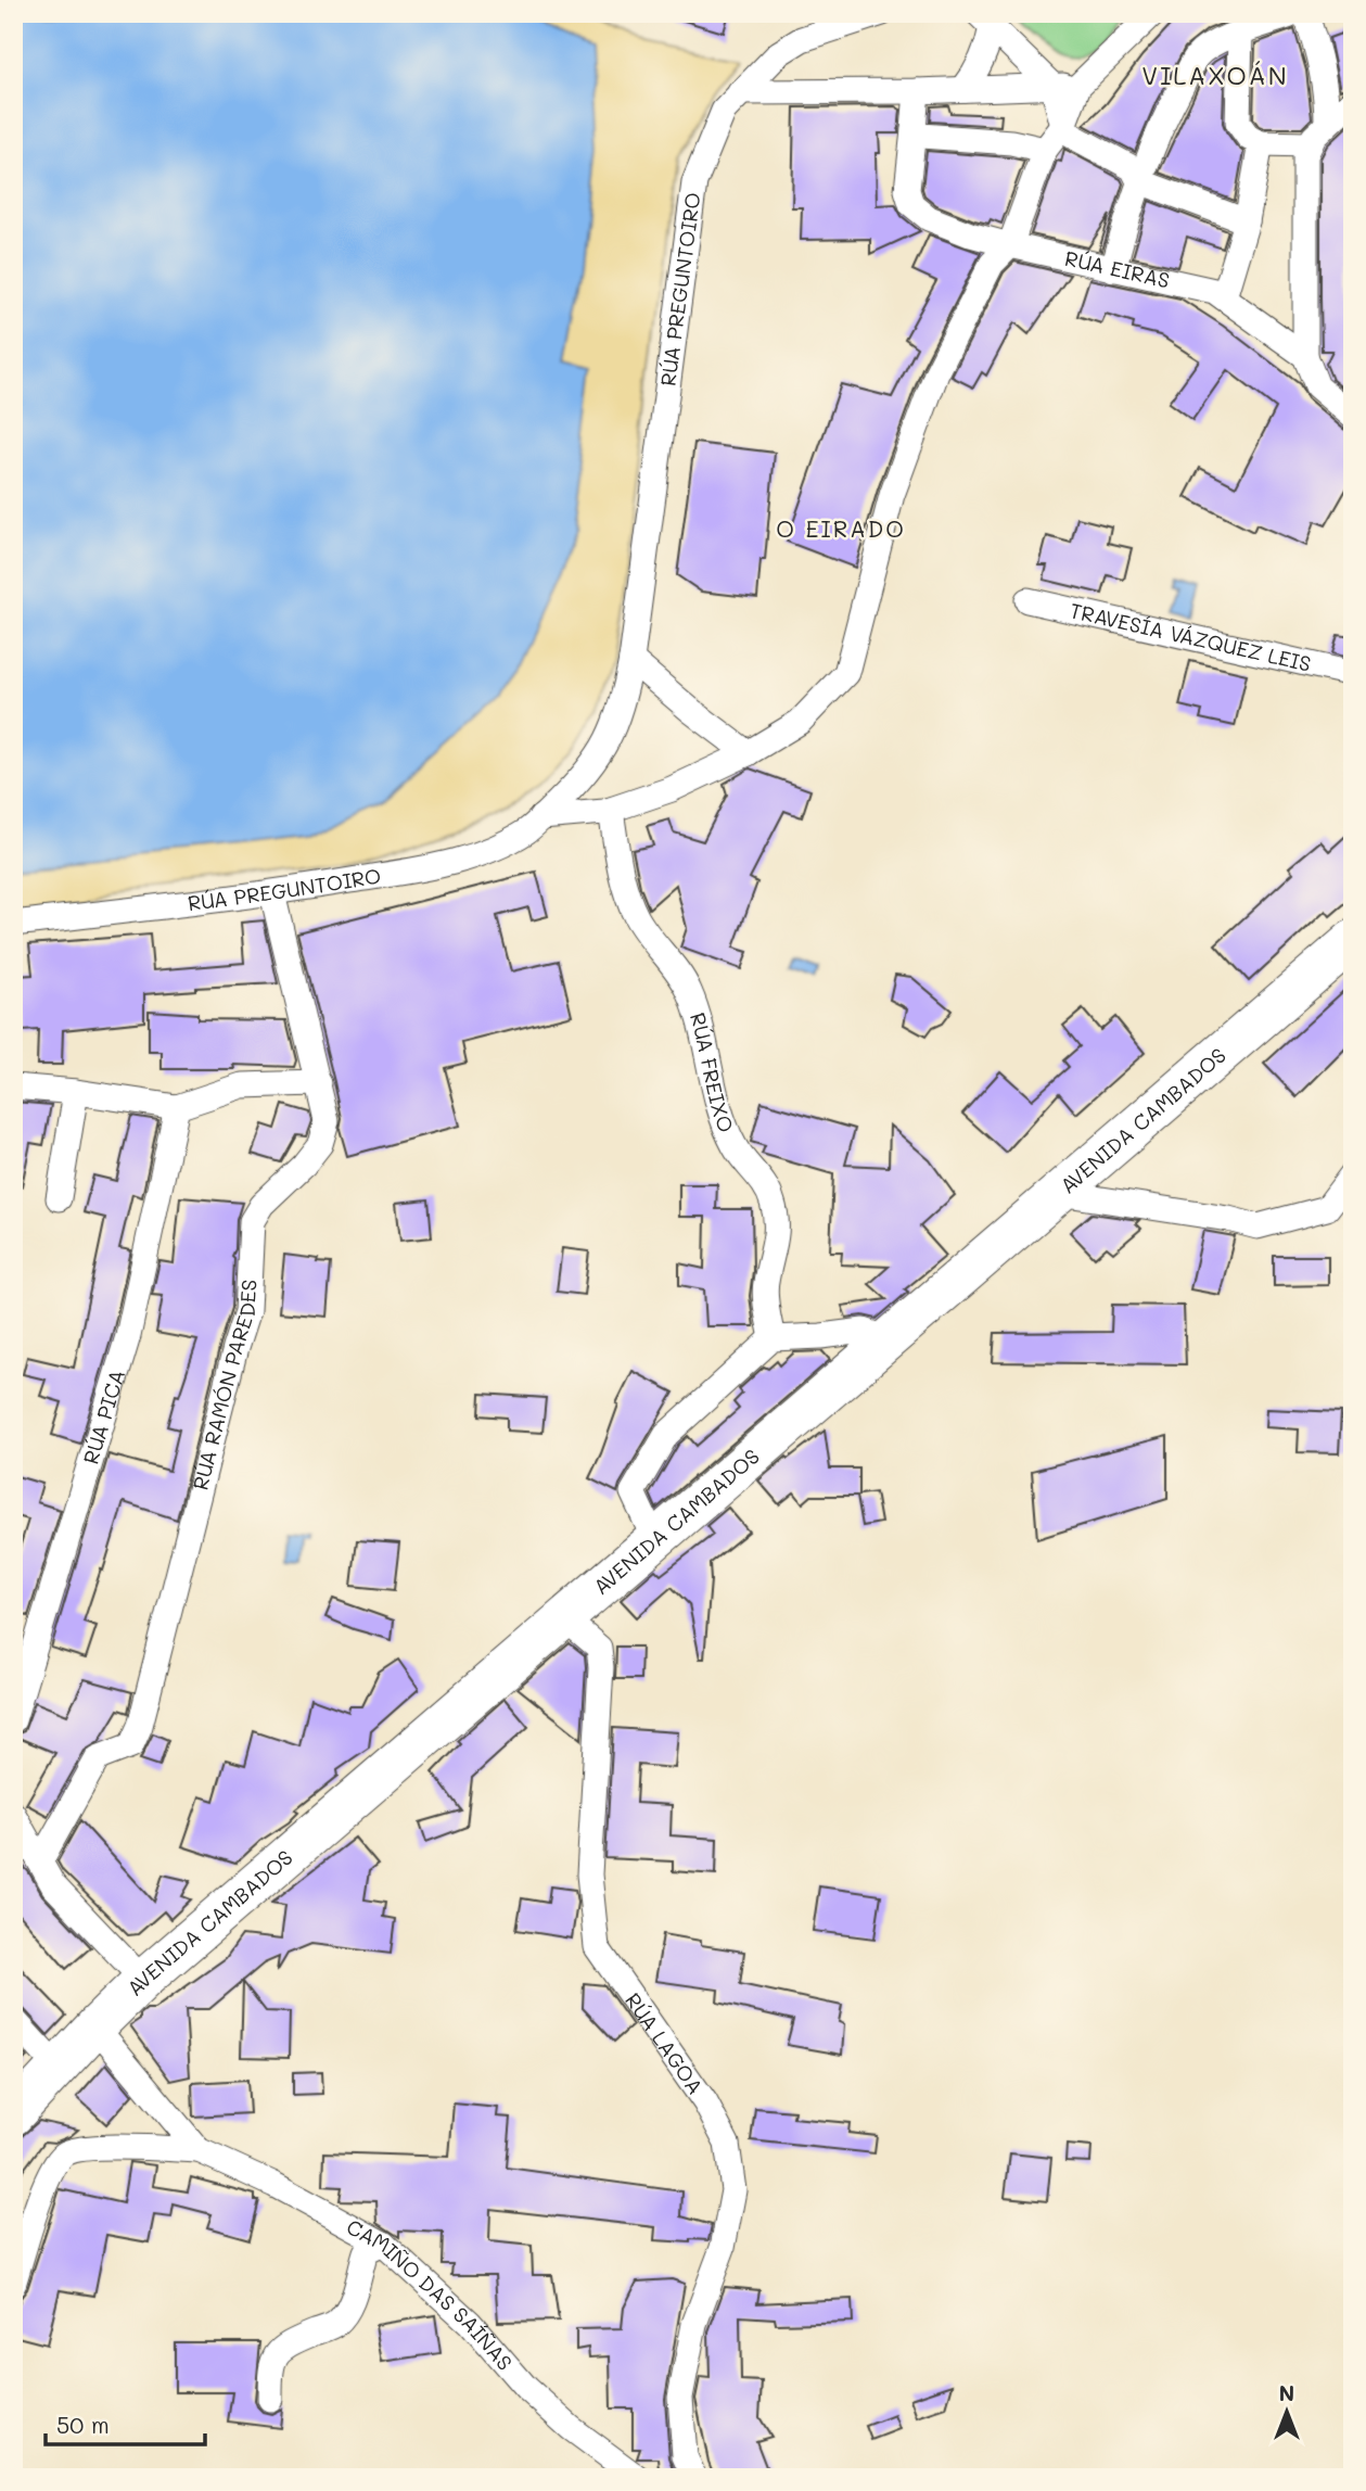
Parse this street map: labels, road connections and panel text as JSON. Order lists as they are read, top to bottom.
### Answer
{
  "streets": {
    "main road": ["AVENIDA CAMBADOS"],
    "street": [
      "RÚA EIRAS",
      "RÚA PREGUNTOIRO",
      "TRAVESÍA VÁZQUEZ LEIS",
      "RÚA FREIXO",
      "RÚA RAMÓN PAREDES",
      "RÚA PICA",
      "RÚA LAGOA",
      "CAMIÑO DAS SAÍÑAS"
    ]
  },
  "crossings": [
    ["RÚA EIRAS", "RÚA PREGUNTOIRO"],
    ["RÚA PREGUNTOIRO", "RÚA FREIXO"],
    ["RÚA PREGUNTOIRO", "RÚA RAMÓN PAREDES"],
    ["AVENIDA CAMBADOS", "RÚA LAGOA"],
    ["AVENIDA CAMBADOS", "CAMIÑO DAS SAÍÑAS"]
  ],
  "districts": ["VILAXOÁN", "O EIRADO"],
  "scale_bar": "50 m",
  "north": "top"
}
